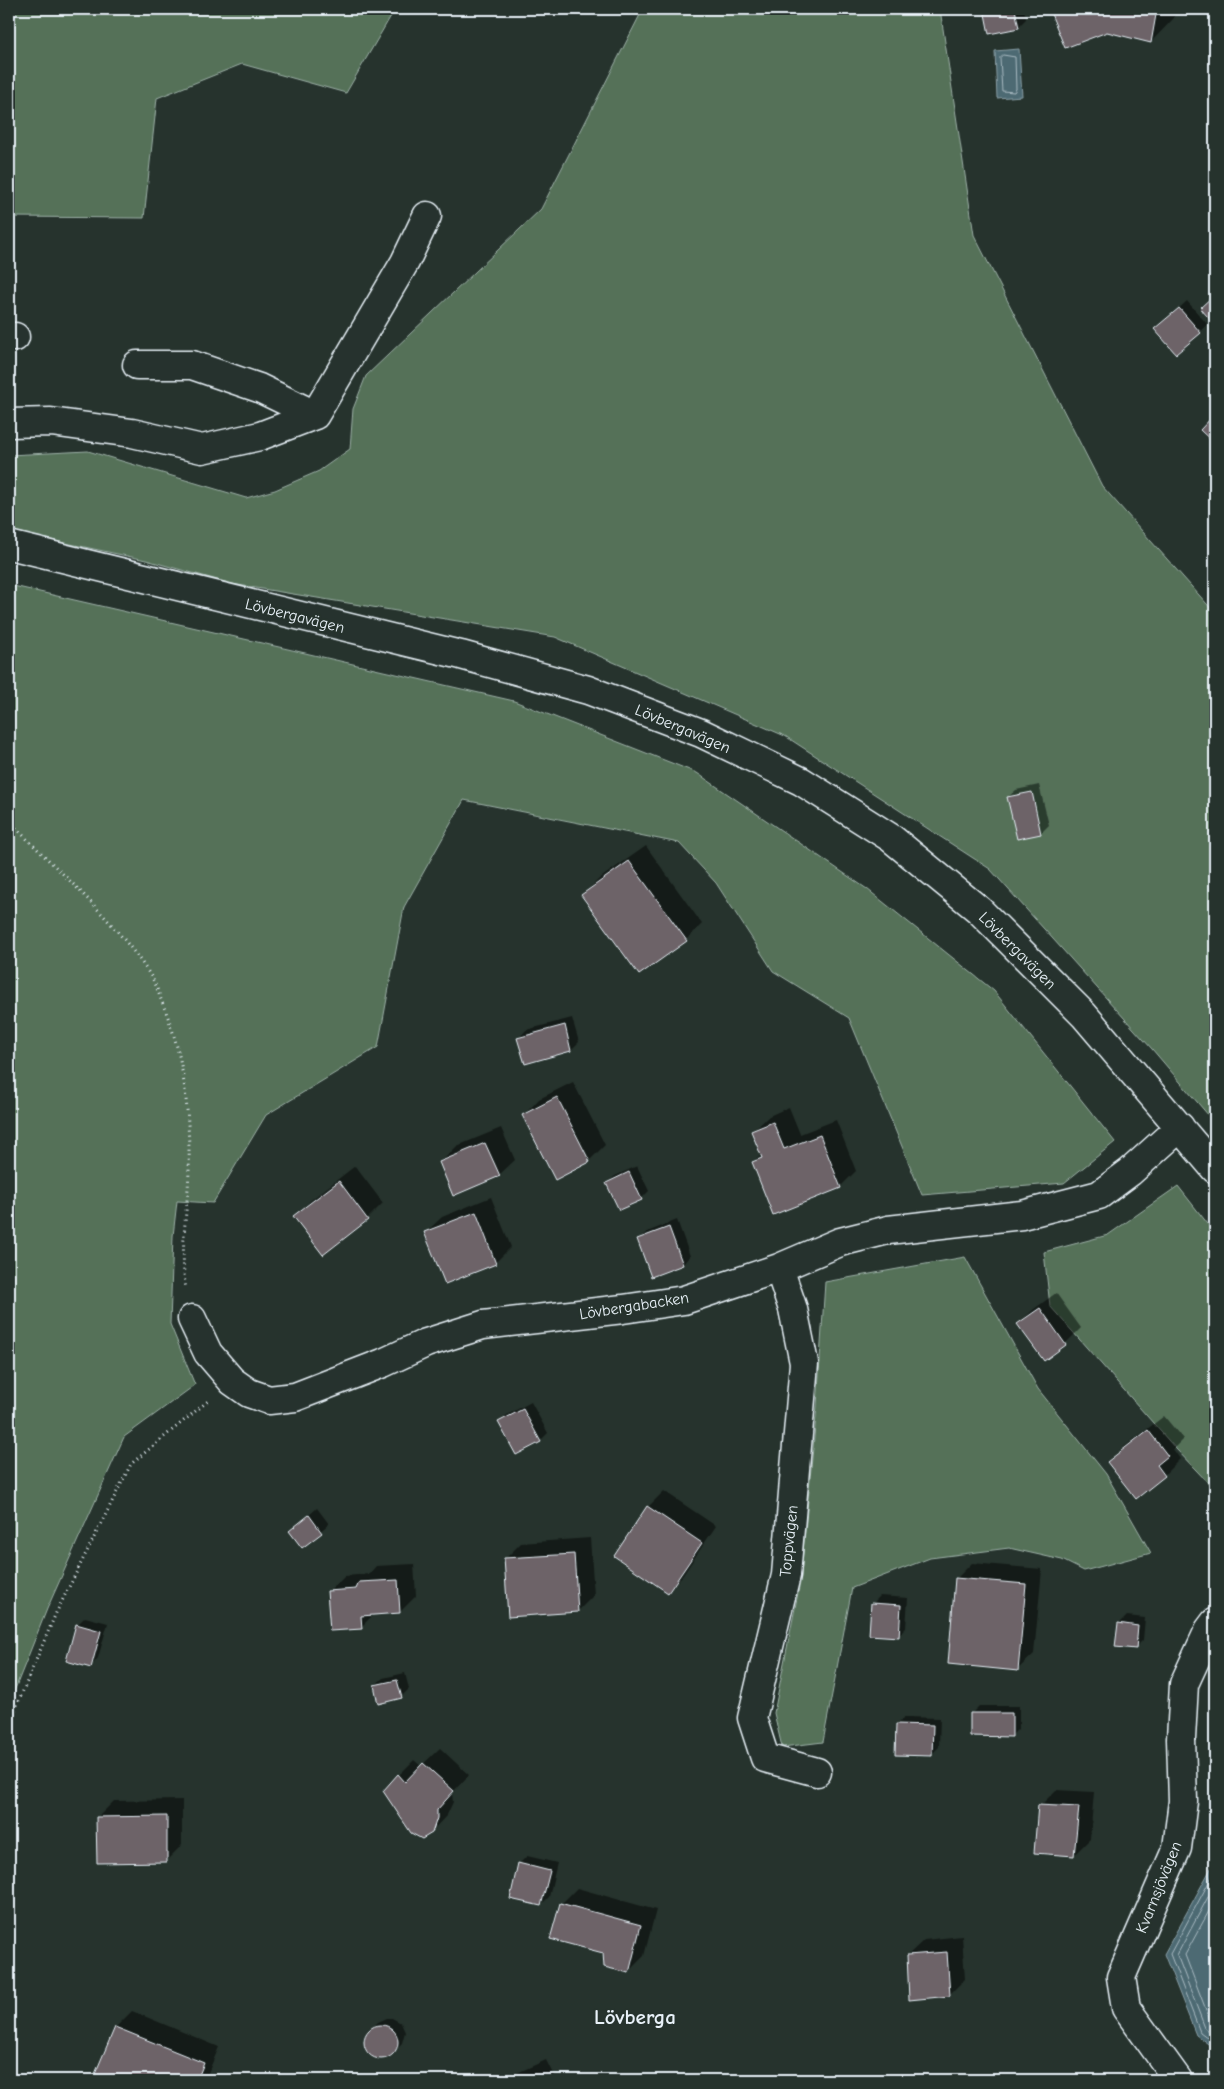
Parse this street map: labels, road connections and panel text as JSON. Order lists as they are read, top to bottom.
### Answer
{
  "streets": {
    "street": [
      "Lövbergavägen",
      "Lövbergabacken",
      "Toppvägen",
      "Kvarnsjövägen"
    ]
  },
  "crossings": [
    ["Lövbergavägen", "Lövbergabacken"],
    ["Lövbergabacken", "Toppvägen"]
  ],
  "districts": ["Lövberga"]
}
